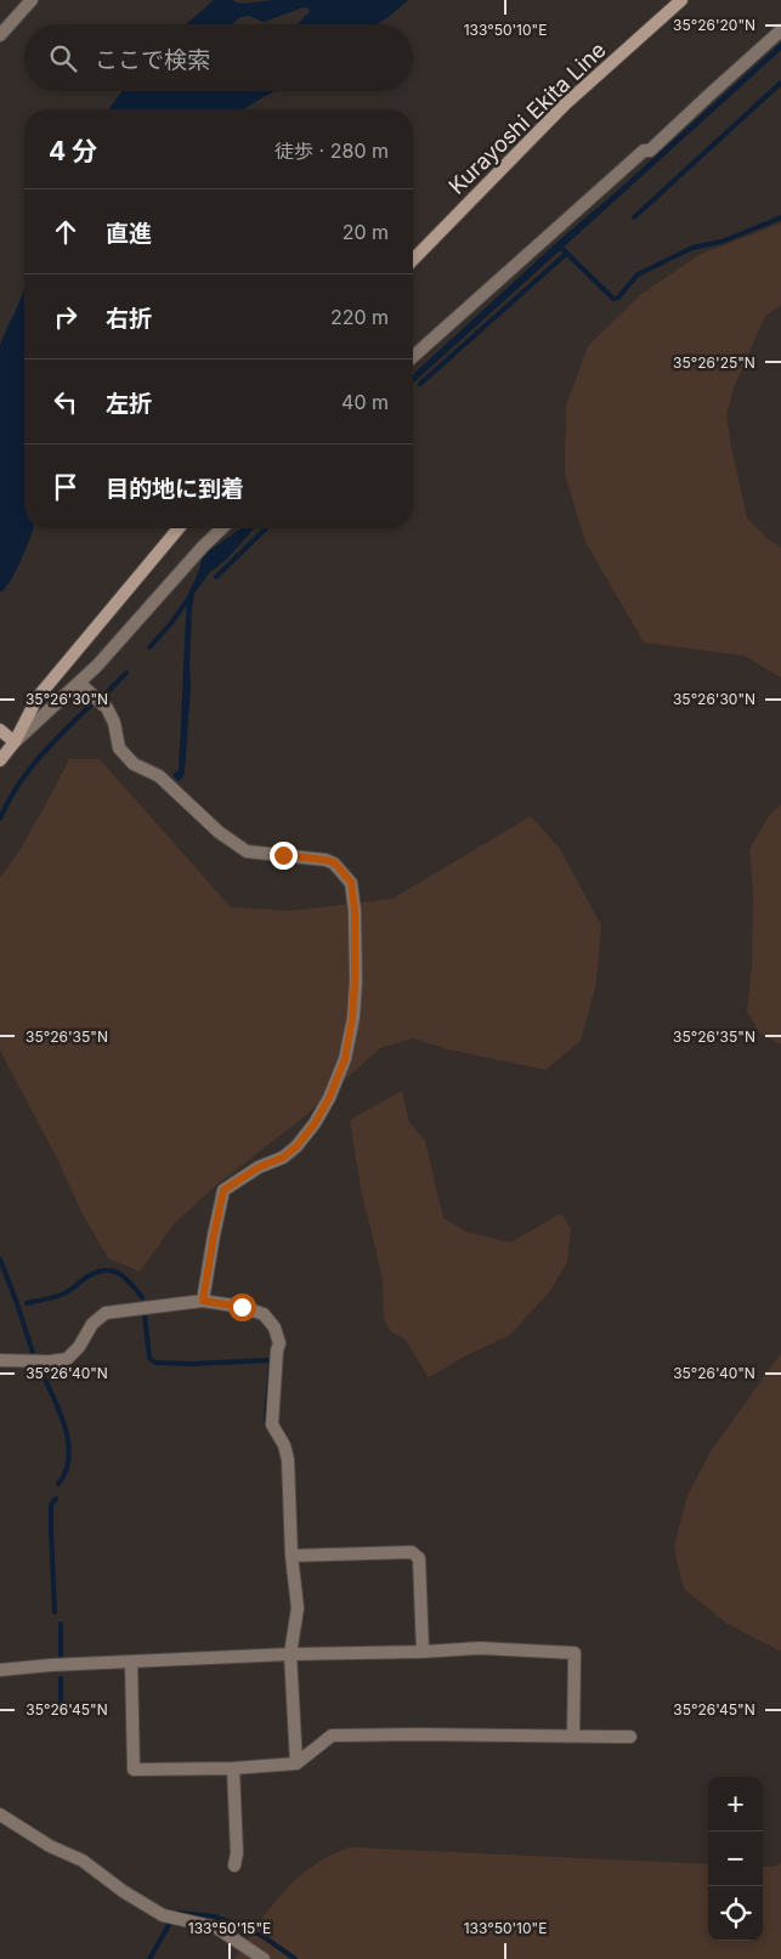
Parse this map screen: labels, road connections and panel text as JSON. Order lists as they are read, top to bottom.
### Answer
{
  "streets": {
    "main road": ["Kurayoshi Ekita Line"]
  },
  "page": {
    "search": "ここで検索",
    "heading": ["4 分", "徒歩 · 280 m"],
    "list": [
      ["直進", "20 m"],
      ["右折", "220 m"],
      ["左折", "40 m"],
      "目的地に到着"
    ],
    "map_buttons": ["+", "−"]
  },
  "coordinates": [
    "35°26'20\"N",
    "133°50'10\"E",
    "35°26'25\"N",
    "35°26'30\"N",
    "35°26'35\"N",
    "35°26'40\"N",
    "35°26'45\"N",
    "133°50'15\"E"
  ]
}
